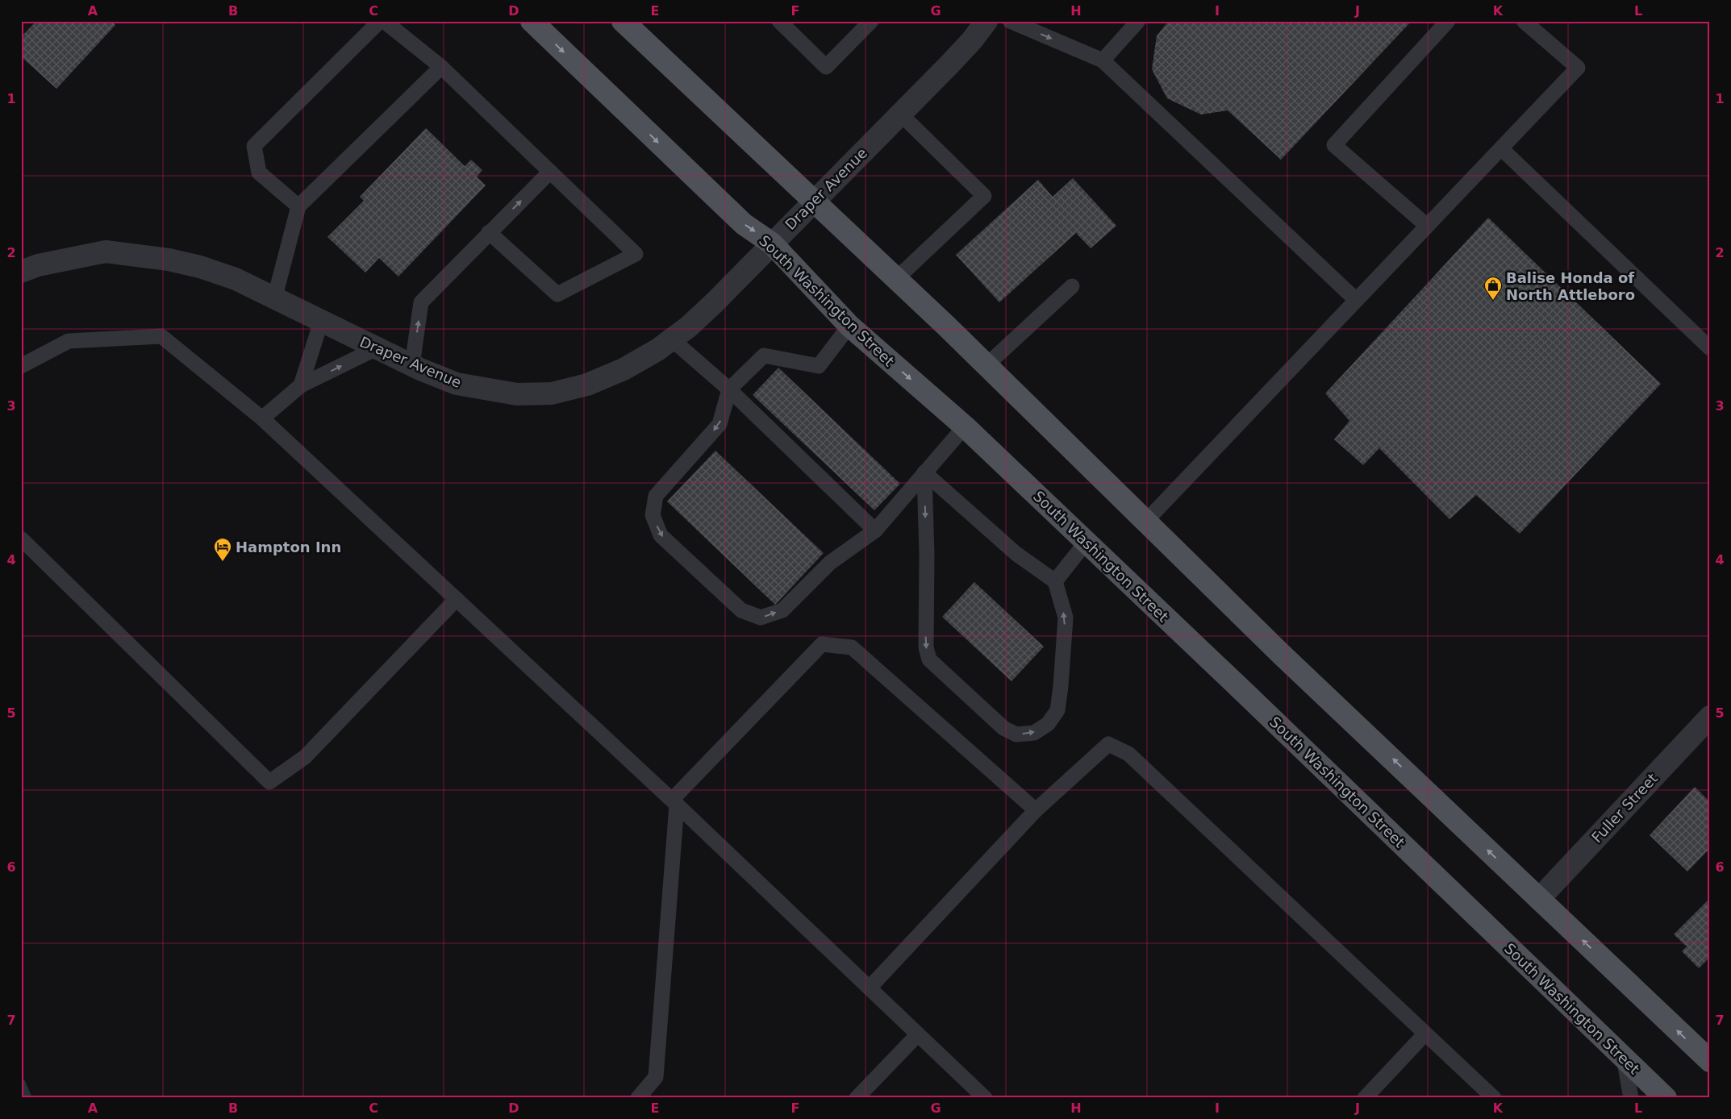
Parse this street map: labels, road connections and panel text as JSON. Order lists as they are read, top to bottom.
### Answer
{
  "streets": {
    "main road": ["South Washington Street"],
    "street": ["Draper Avenue", "Fuller Street"]
  },
  "crossings": [
    ["Draper Avenue", "South Washington Street"]
  ],
  "places": {
    "shop": ["Balise Honda of North Attleboro"],
    "hotel": ["Hampton Inn"]
  },
  "grid": {
    "columns": [
      "A",
      "B",
      "C",
      "D",
      "E",
      "F",
      "G",
      "H",
      "I",
      "J",
      "K",
      "L"
    ],
    "rows": [
      "1",
      "2",
      "3",
      "4",
      "5",
      "6",
      "7"
    ]
  }
}
